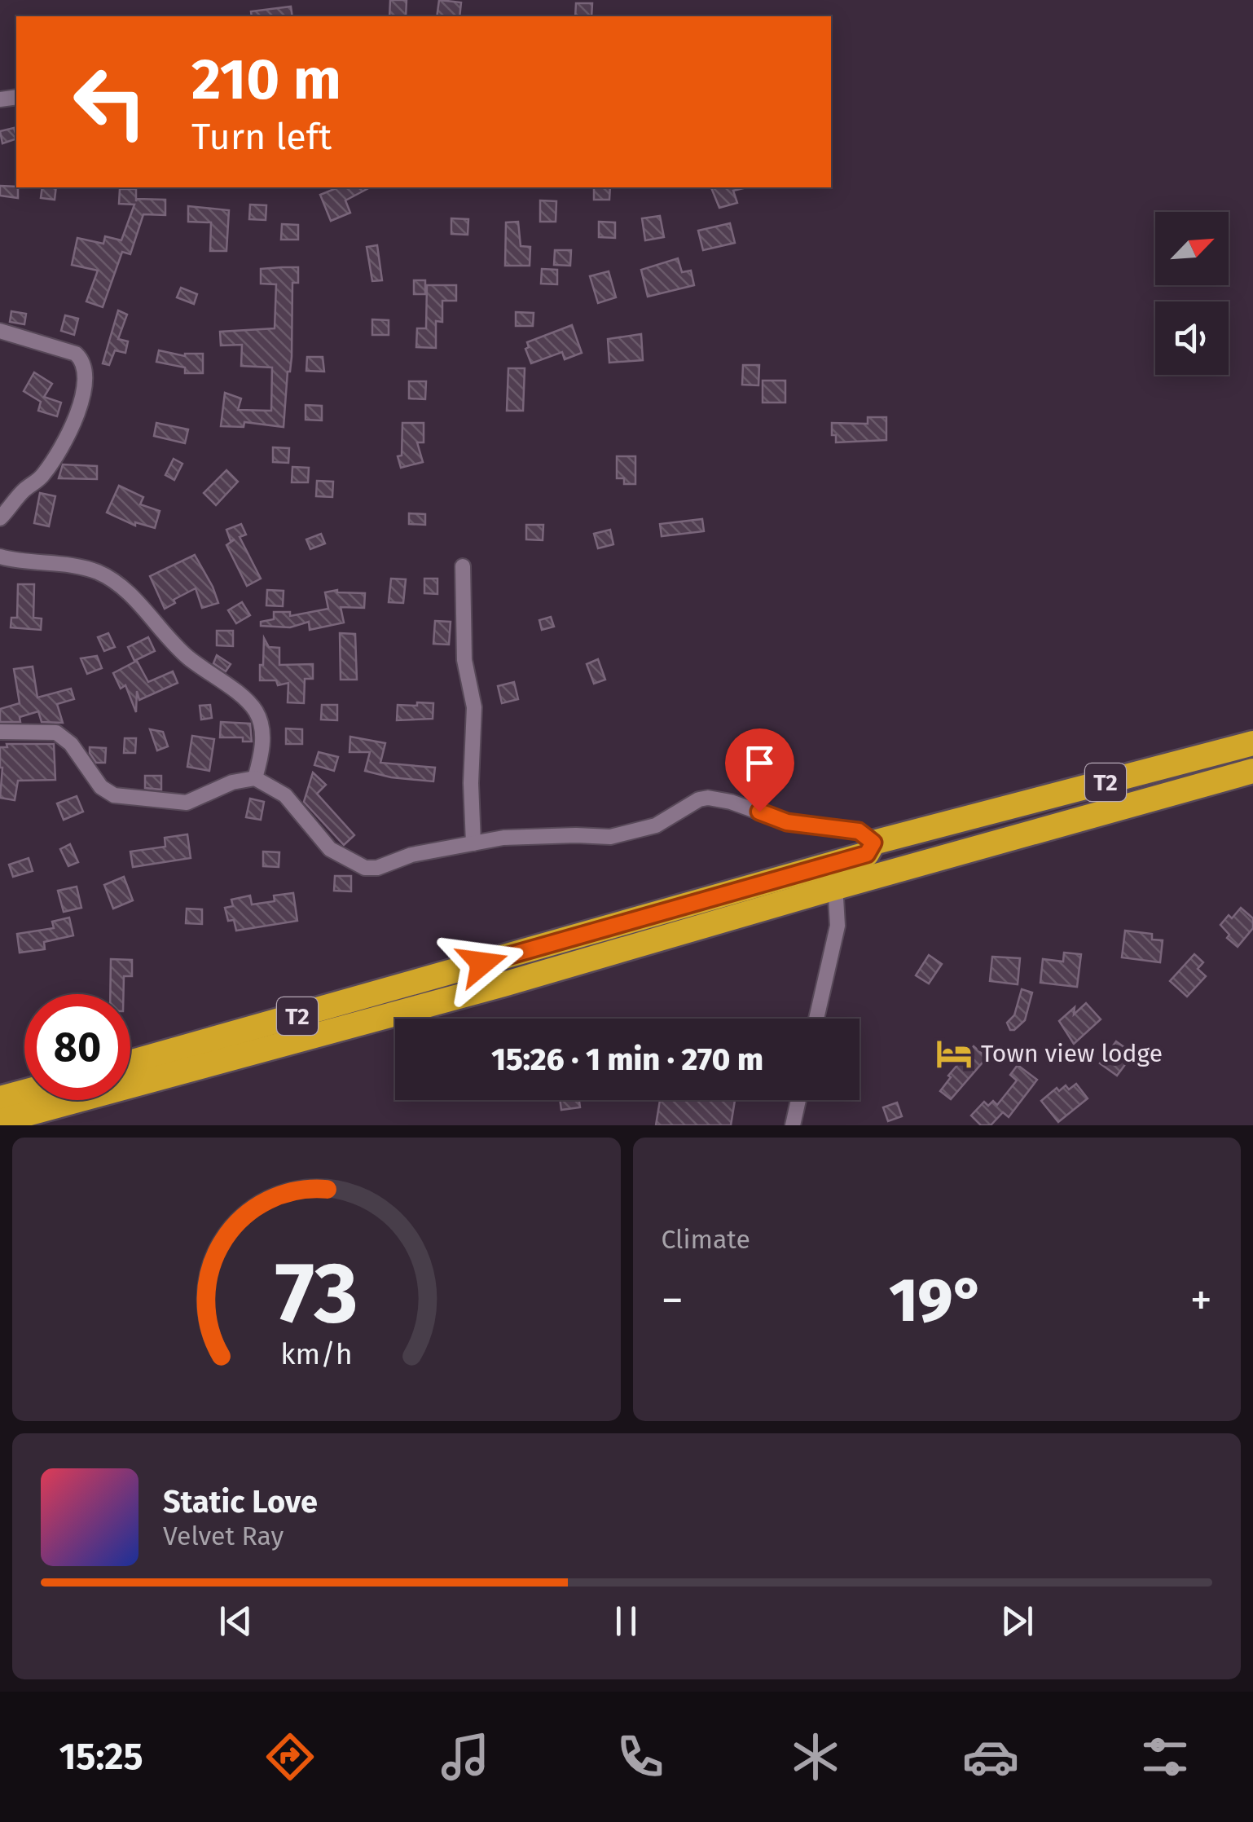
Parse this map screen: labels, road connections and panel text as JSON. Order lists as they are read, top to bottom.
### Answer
{
  "streets": {
    "highway": ["T2"]
  },
  "places": {
    "hotel": ["Town view lodge"]
  },
  "north": "top right",
  "page": {
    "turn": ["210 m", "Turn left"],
    "limit": "80",
    "trip": "15:26 · 1 min · 270 m",
    "tile": "Climate",
    "heat": ["−", "19°", "+"],
    "song": ["Static Love", "Velvet Ray"],
    "tabs": "15:25",
    "gauge": ["73", "km/h"]
  }
}
